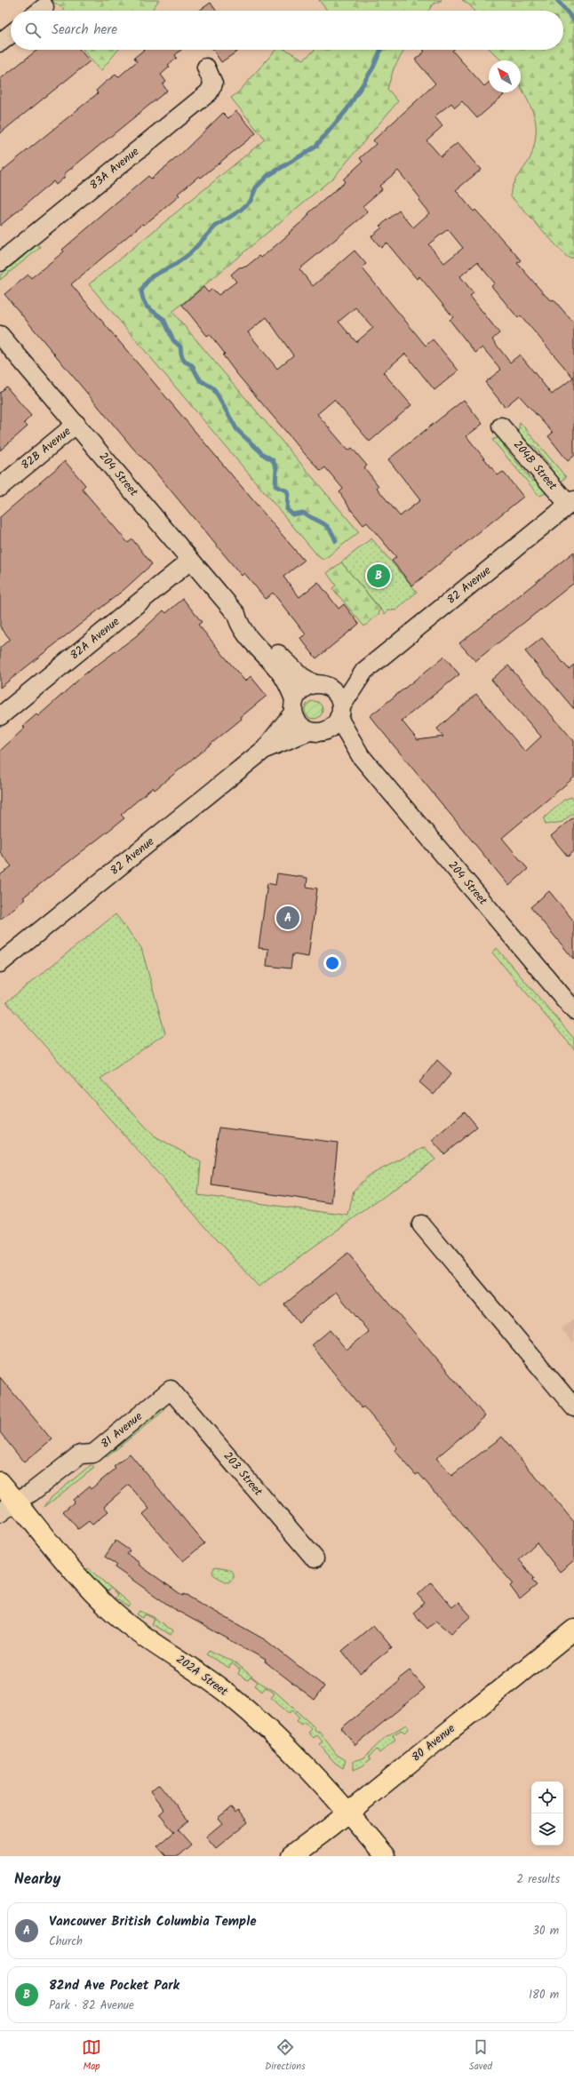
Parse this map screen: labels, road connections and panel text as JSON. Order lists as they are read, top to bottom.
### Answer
{
  "streets": {
    "main road": ["202A Street", "80 Avenue"],
    "street": [
      "83A Avenue",
      "82B Avenue",
      "204B Street",
      "204 Street",
      "82 Avenue",
      "82A Avenue",
      "81 Avenue",
      "203 Street"
    ]
  },
  "crossings": [
    ["82B Avenue", "204 Street"],
    ["204B Street", "82 Avenue"],
    ["204 Street", "82 Avenue"],
    ["204 Street", "82A Avenue"],
    ["81 Avenue", "203 Street"],
    ["81 Avenue", "202A Street"],
    ["202A Street", "80 Avenue"]
  ],
  "north": "top left",
  "page": {
    "search": "Search here",
    "pins": ["B", "A"],
    "heading": ["Nearby", "2 results"],
    "list": [
      {
        "mark": "A",
        "name": "Vancouver British Columbia Temple",
        "note": "Church",
        "value": "30 m"
      },
      {
        "mark": "B",
        "name": "82nd Ave Pocket Park",
        "note": "Park · 82 Avenue",
        "value": "180 m"
      }
    ],
    "nav": ["Map", "Directions", "Saved"]
  }
}
